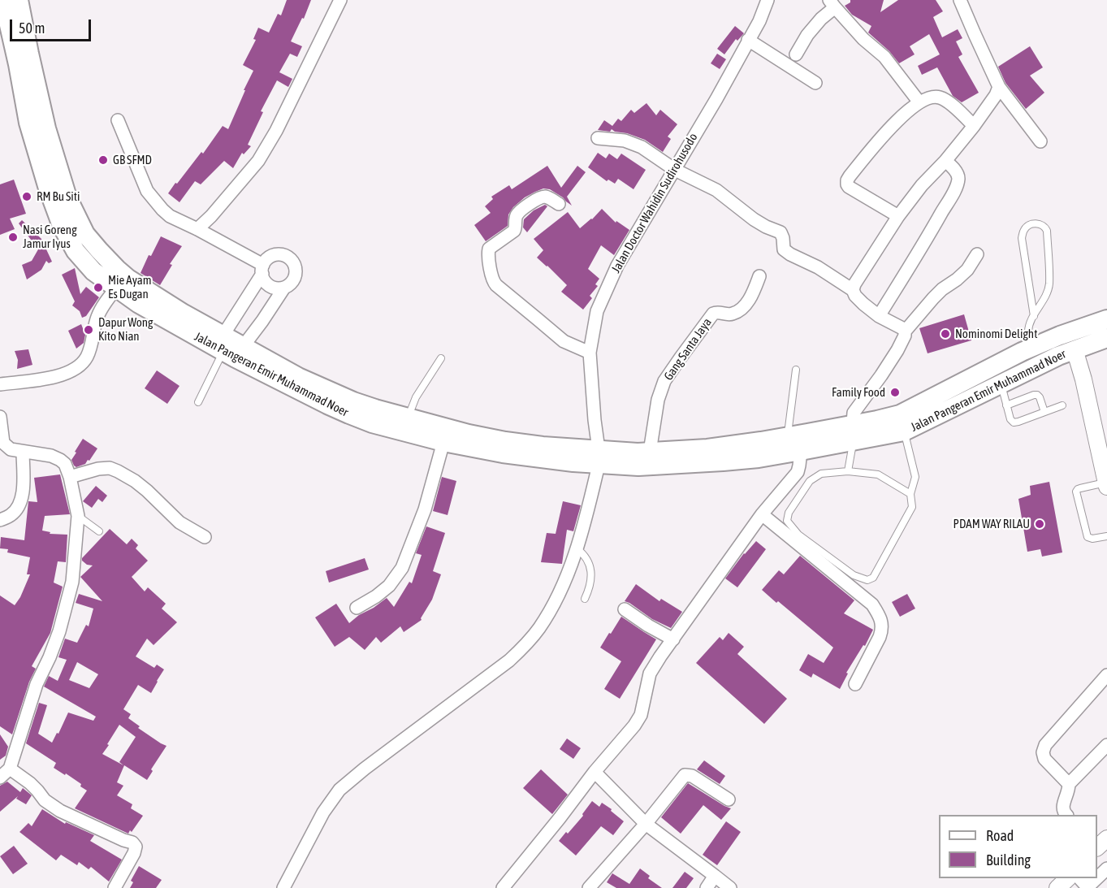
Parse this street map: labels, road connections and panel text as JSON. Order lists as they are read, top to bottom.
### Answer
{
  "streets": {
    "main road": ["Jalan Pangeran Emir Muhammad Noer"],
    "street": ["Jalan Doctor Wahidin Sudirohusodo", "Gang Santa Jaya"]
  },
  "crossings": [
    ["Jalan Doctor Wahidin Sudirohusodo", "Jalan Pangeran Emir Muhammad Noer"],
    ["Gang Santa Jaya", "Jalan Pangeran Emir Muhammad Noer"]
  ],
  "places": [
    "GB SFMD",
    "RM Bu Siti",
    "Nasi Goreng Jamur Iyus",
    "Mie Ayam Es Dugan",
    "Dapur Wong Kito Nian",
    "Nominomi Delight",
    "Family Food",
    "PDAM WAY RILAU"
  ],
  "legend": ["Road", "Building"],
  "scale_bar": "50 m"
}
